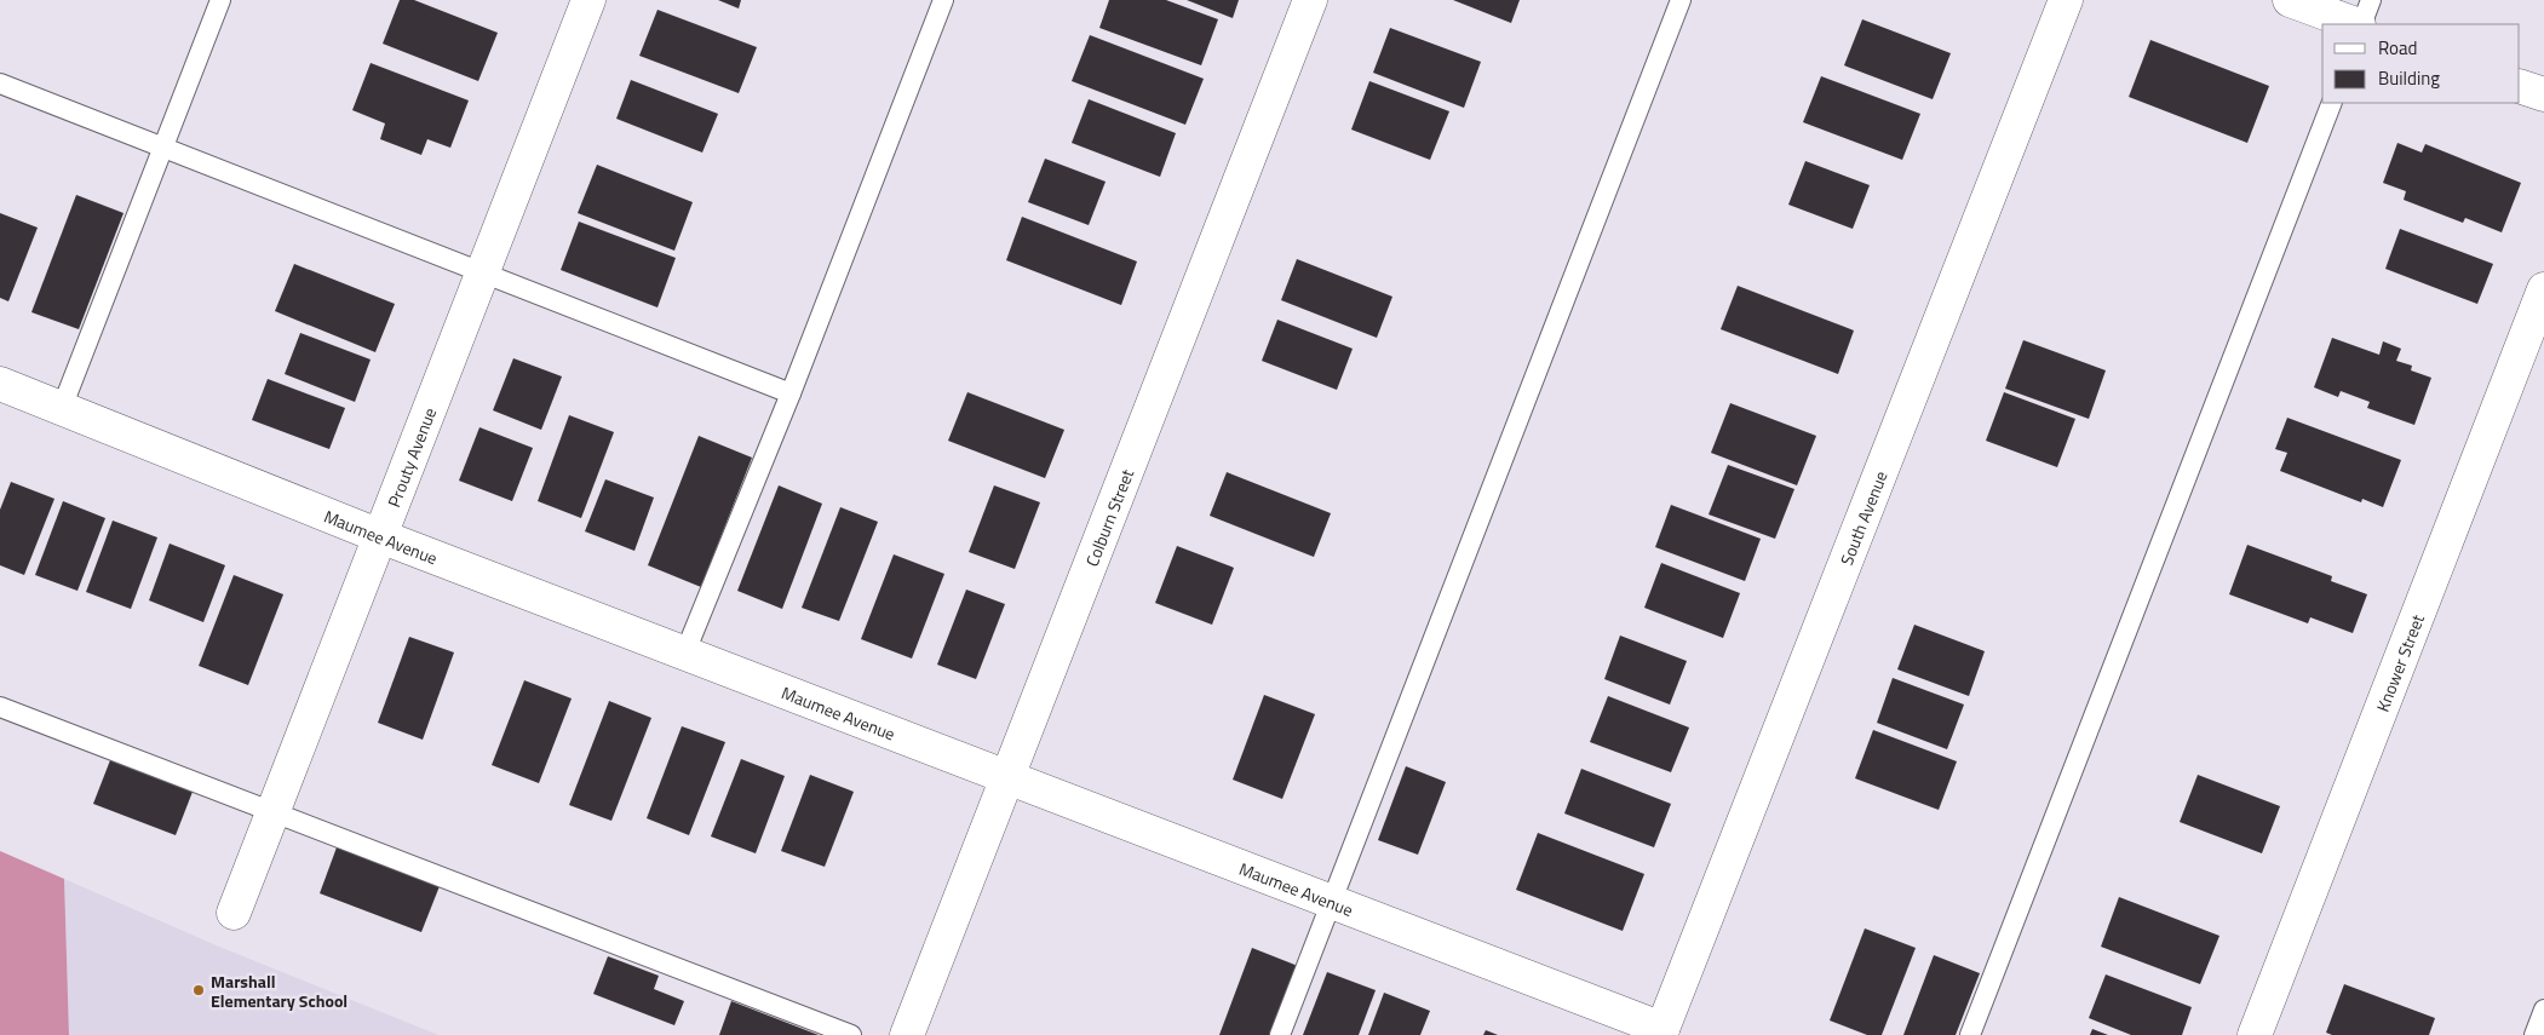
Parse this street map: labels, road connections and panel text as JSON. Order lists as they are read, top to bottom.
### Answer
{
  "streets": {
    "street": [
      "Prouty Avenue",
      "Colburn Street",
      "South Avenue",
      "Maumee Avenue",
      "Knower Street"
    ]
  },
  "crossings": [
    ["Prouty Avenue", "Maumee Avenue"],
    ["Colburn Street", "Maumee Avenue"],
    ["South Avenue", "Maumee Avenue"]
  ],
  "places": ["Marshall Elementary School"],
  "legend": ["Road", "Building"]
}
